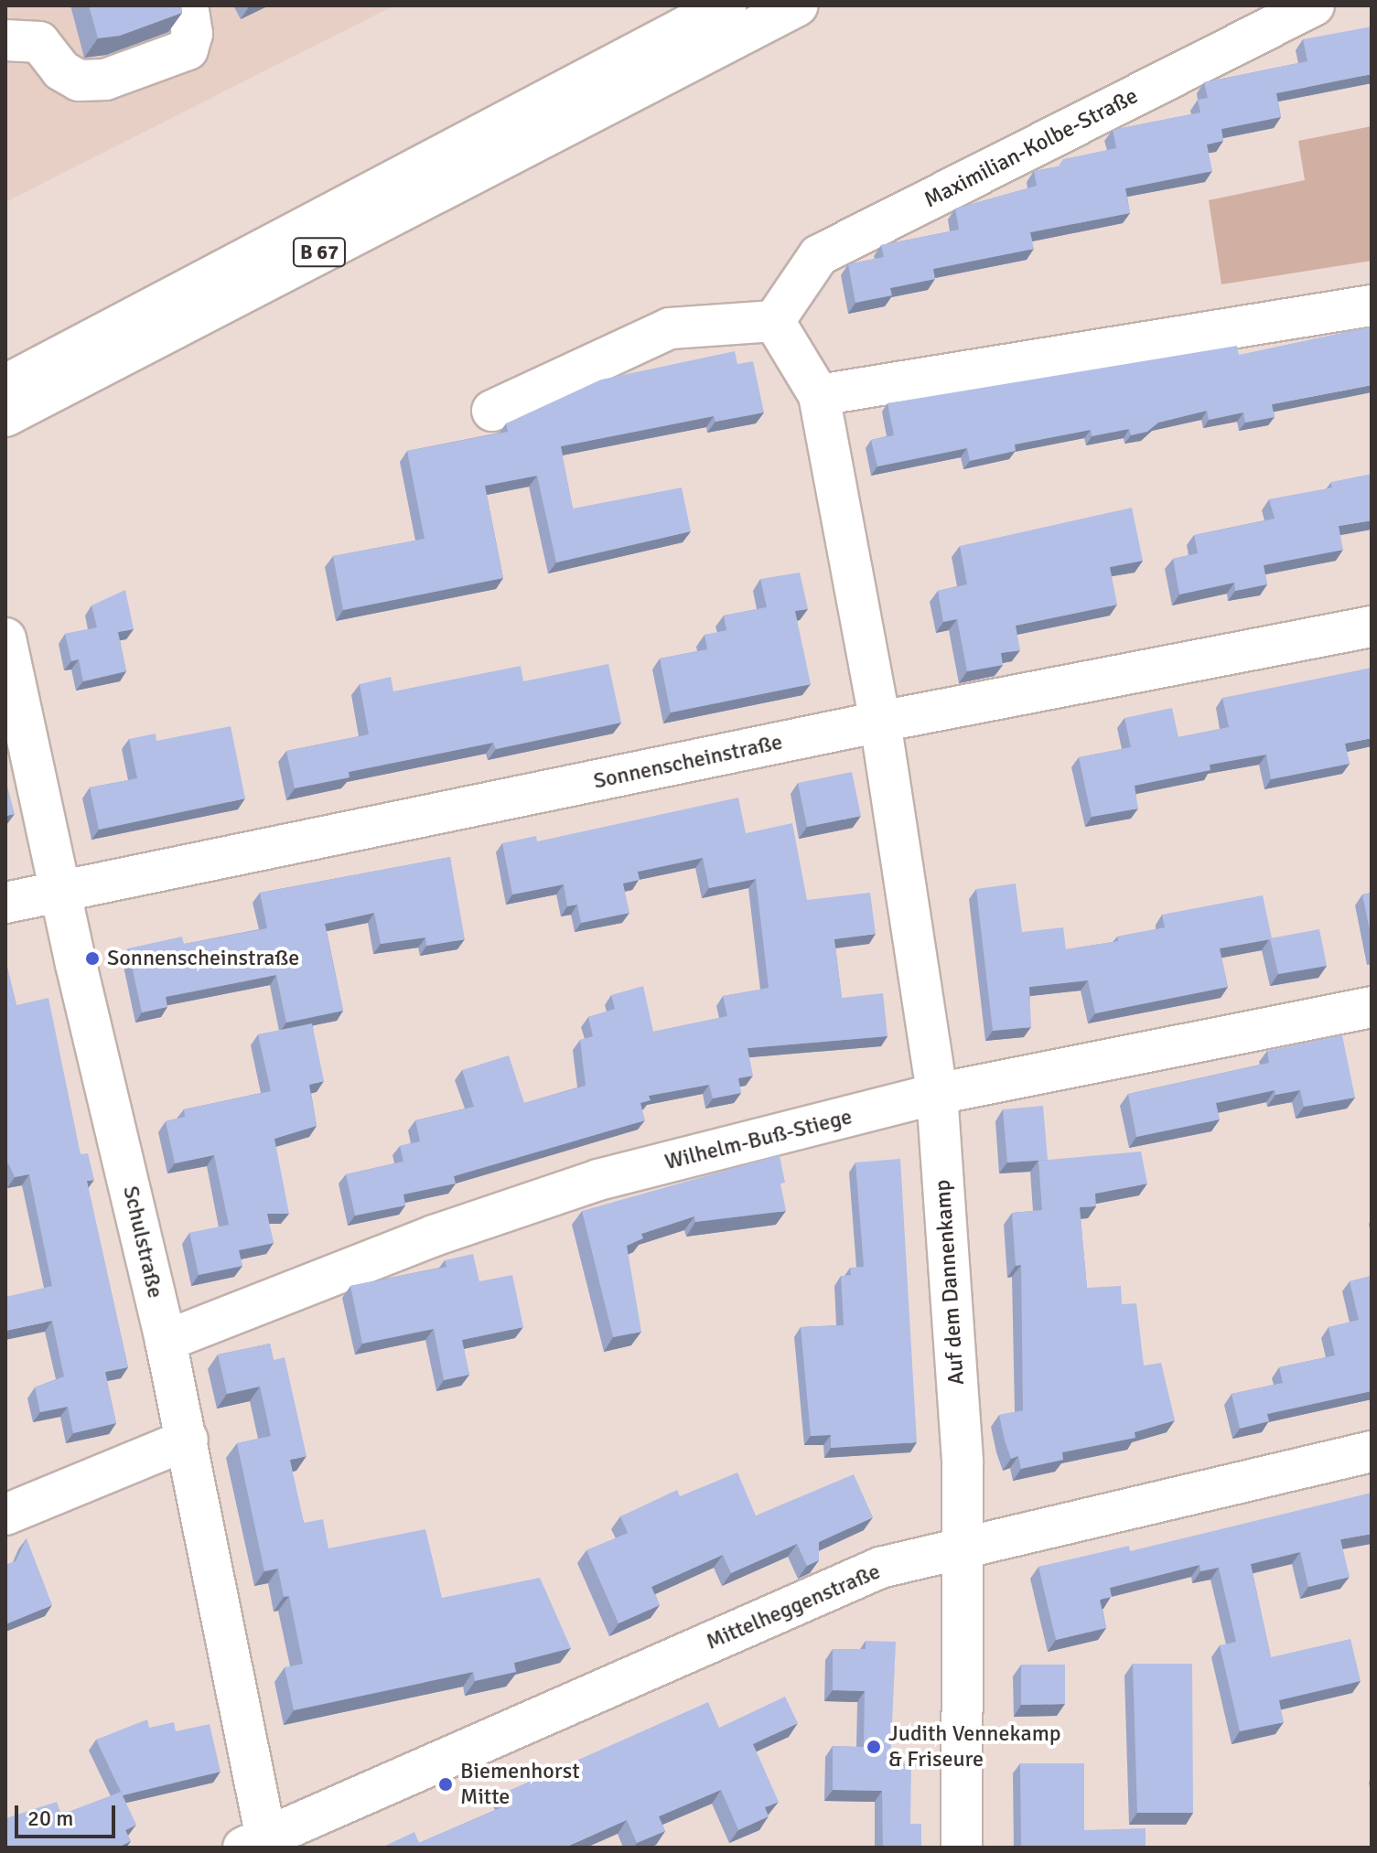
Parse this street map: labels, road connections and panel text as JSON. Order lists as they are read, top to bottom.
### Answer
{
  "streets": {
    "main road": [
      "Maximilian-Kolbe-Straße",
      "B 67",
      "Sonnenscheinstraße",
      "Wilhelm-Buß-Stiege",
      "Schulstraße",
      "Auf dem Dannenkamp",
      "Mittelheggenstraße"
    ]
  },
  "crossings": [
    ["Sonnenscheinstraße", "Schulstraße"],
    ["Sonnenscheinstraße", "Auf dem Dannenkamp"],
    ["Wilhelm-Buß-Stiege", "Schulstraße"],
    ["Wilhelm-Buß-Stiege", "Auf dem Dannenkamp"],
    ["Schulstraße", "Mittelheggenstraße"],
    ["Auf dem Dannenkamp", "Mittelheggenstraße"]
  ],
  "places": ["Sonnenscheinstraße", "Judith Vennekamp & Friseure", "Biemenhorst Mitte"],
  "scale_bar": "20 m"
}
